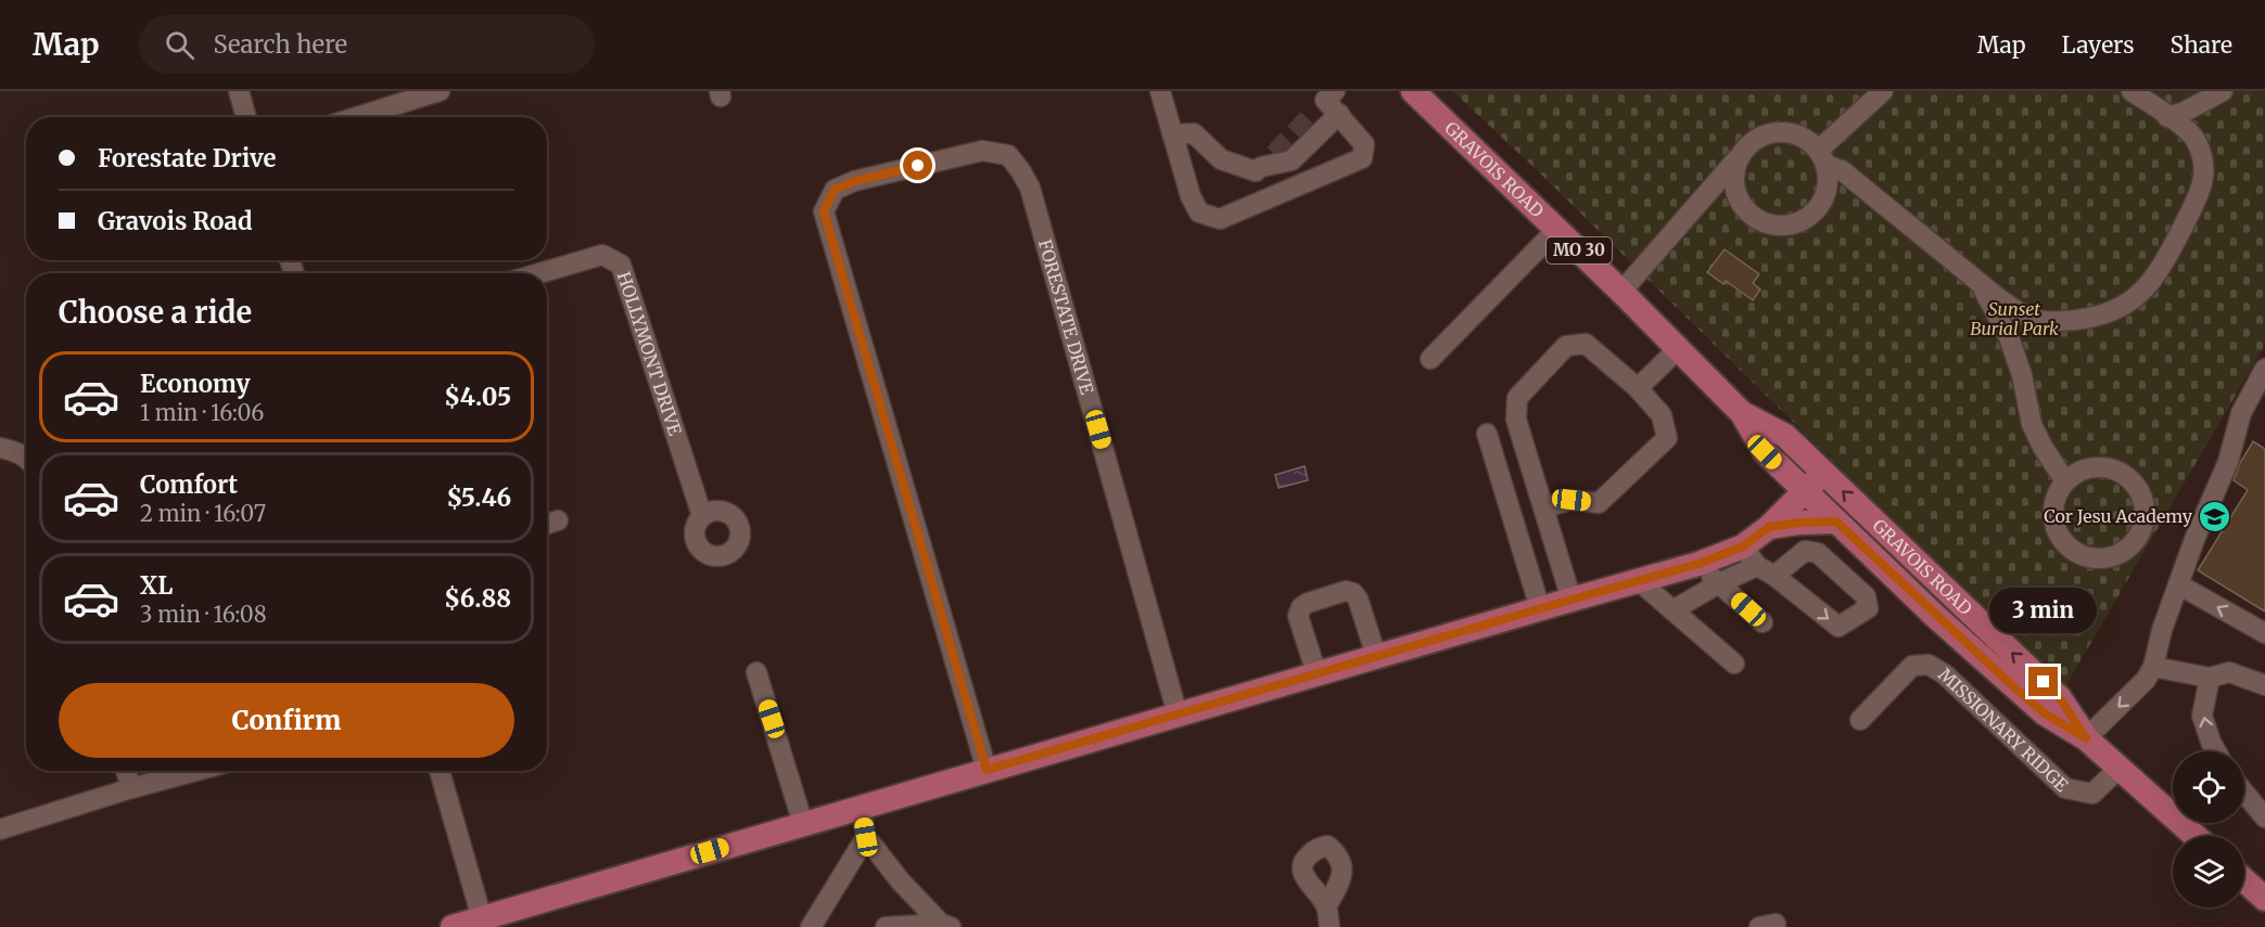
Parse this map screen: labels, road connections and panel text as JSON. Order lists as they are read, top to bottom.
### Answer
{
  "streets": {
    "main road": ["GRAVOIS ROAD", "MO 30"],
    "street": ["FORESTATE DRIVE", "HOLLYMONT DRIVE", "MISSIONARY RIDGE"]
  },
  "crossings": [
    ["GRAVOIS ROAD", "MISSIONARY RIDGE"]
  ],
  "parks": ["Sunset Burial Park"],
  "places": {
    "school or university": ["Cor Jesu Academy"]
  },
  "page": {
    "header": "Map",
    "search": "Search here",
    "nav": ["Map", "Layers", "Share"],
    "banner": ["Forestate Drive", "Gravois Road"],
    "heading": "Choose a ride",
    "list": [
      {
        "name": "Economy",
        "note": "1 min · 16:06",
        "value": "$4.05"
      },
      {
        "name": "Comfort",
        "note": "2 min · 16:07",
        "value": "$5.46"
      },
      {
        "name": "XL",
        "note": "3 min · 16:08",
        "value": "$6.88"
      }
    ],
    "bubble": "3 min",
    "buttons": "Confirm"
  }
}
